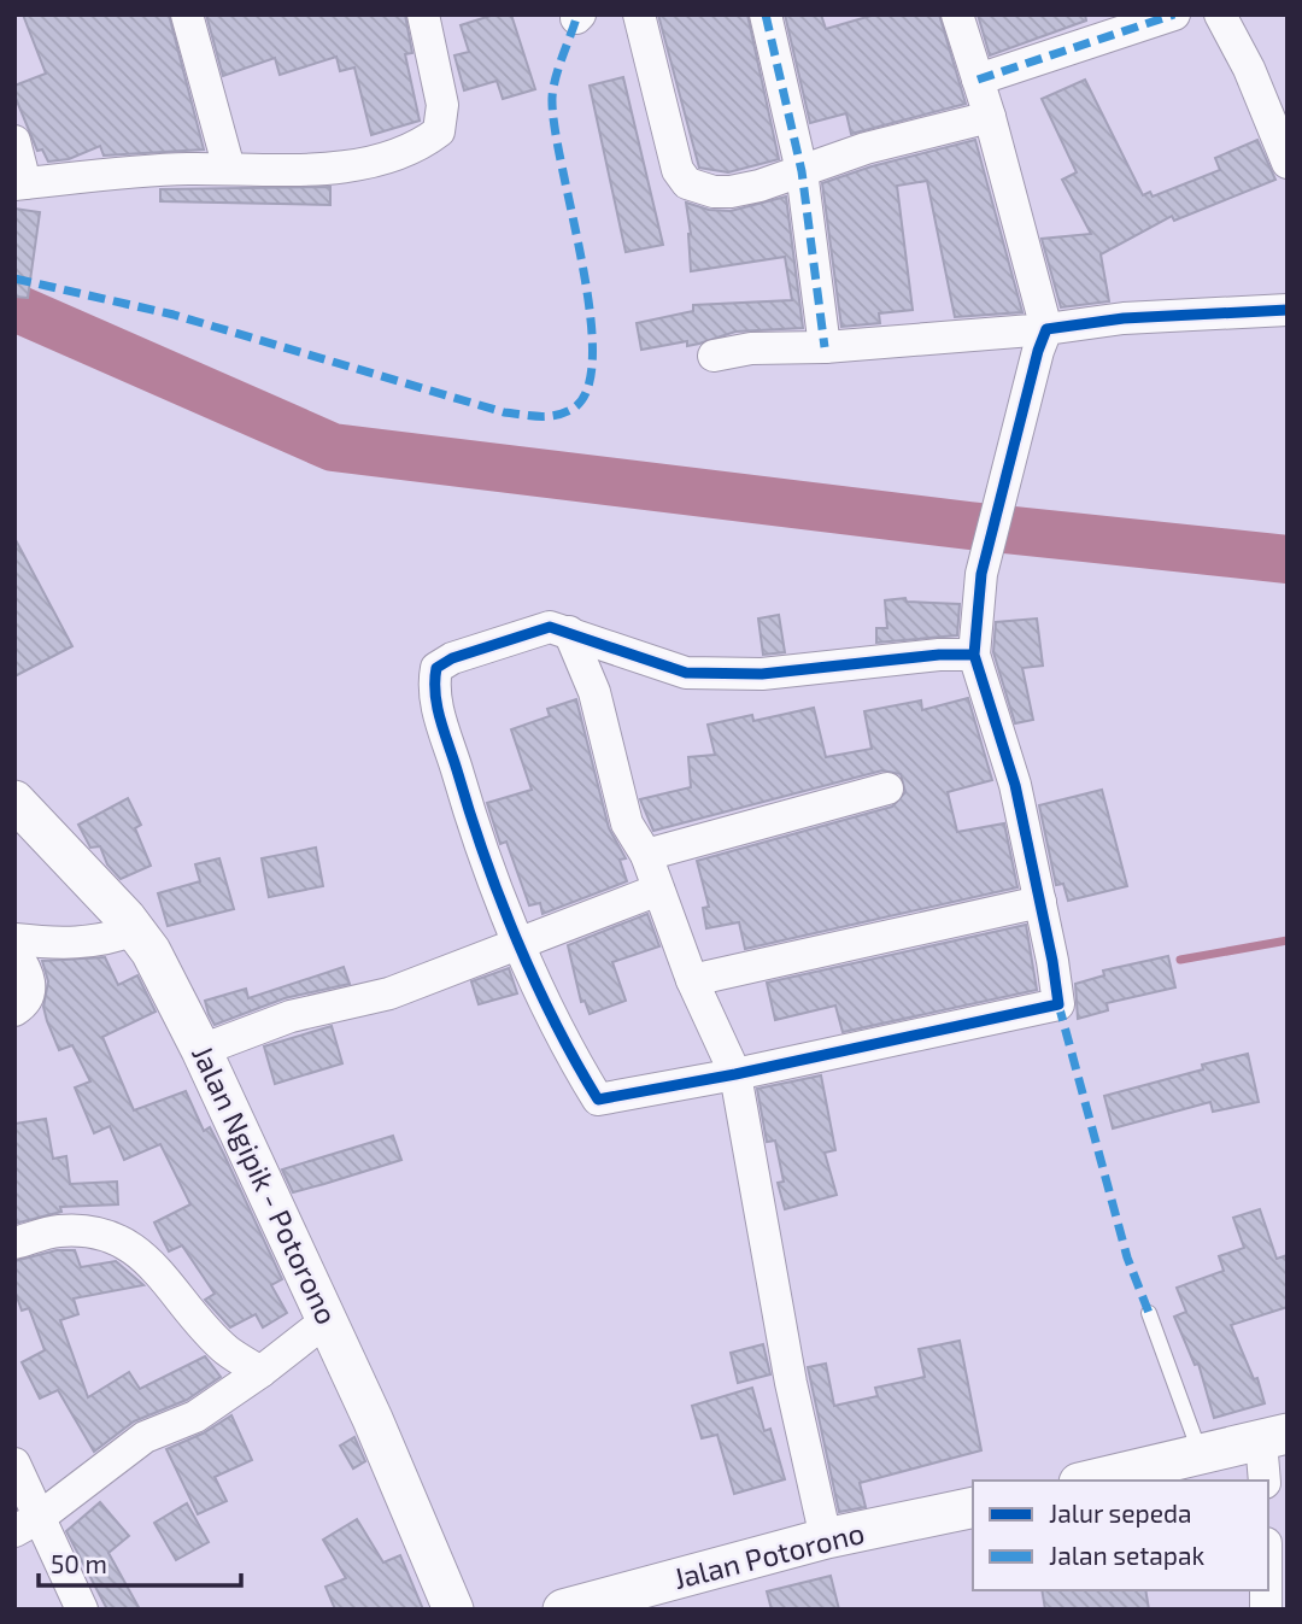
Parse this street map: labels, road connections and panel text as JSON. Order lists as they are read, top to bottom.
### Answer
{
  "streets": {
    "street": ["Jalan Ngipik - Potorono", "Jalan Potorono"]
  },
  "legend": ["Jalur sepeda", "Jalan setapak"],
  "scale_bar": "50 m"
}
